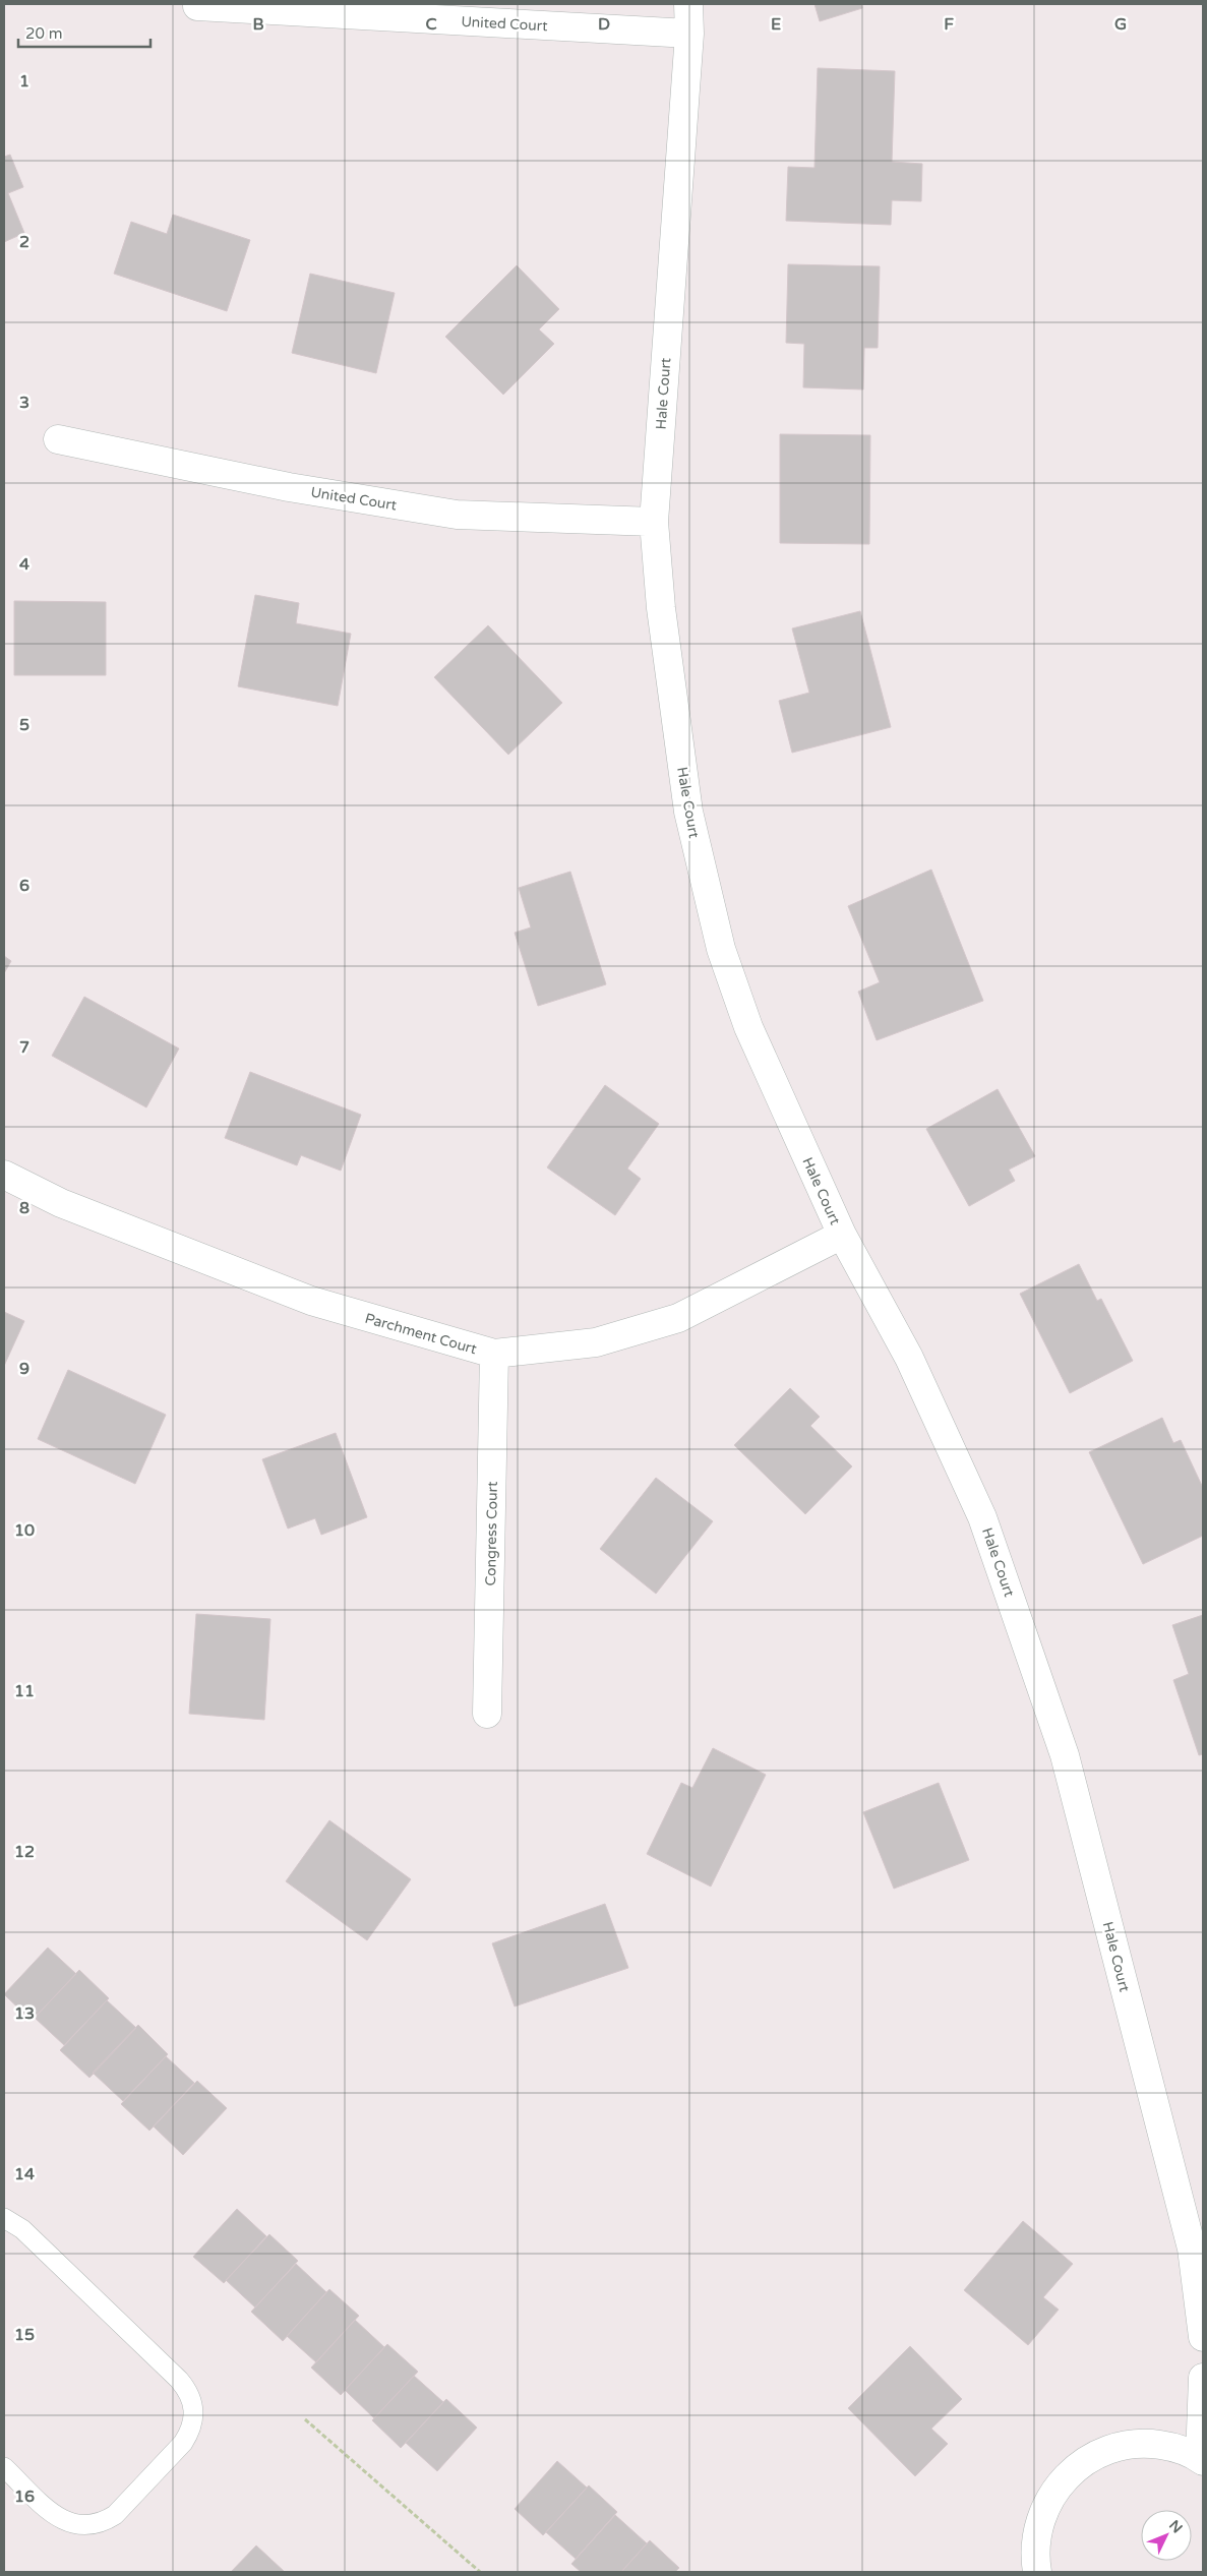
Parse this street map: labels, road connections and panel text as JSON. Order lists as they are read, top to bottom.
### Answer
{
  "streets": {
    "street": [
      "United Court",
      "Hale Court",
      "Parchment Court",
      "Congress Court"
    ]
  },
  "crossings": [
    ["United Court", "Hale Court"],
    ["Hale Court", "Parchment Court"],
    ["Parchment Court", "Congress Court"]
  ],
  "scale_bar": "20 m",
  "north": "top right",
  "grid": {
    "columns": [
      "B",
      "C",
      "D",
      "E",
      "F",
      "G"
    ],
    "rows": [
      "1",
      "2",
      "3",
      "4",
      "5",
      "6",
      "7",
      "8",
      "9",
      "10",
      "11",
      "12",
      "13",
      "14",
      "15",
      "16"
    ]
  }
}
